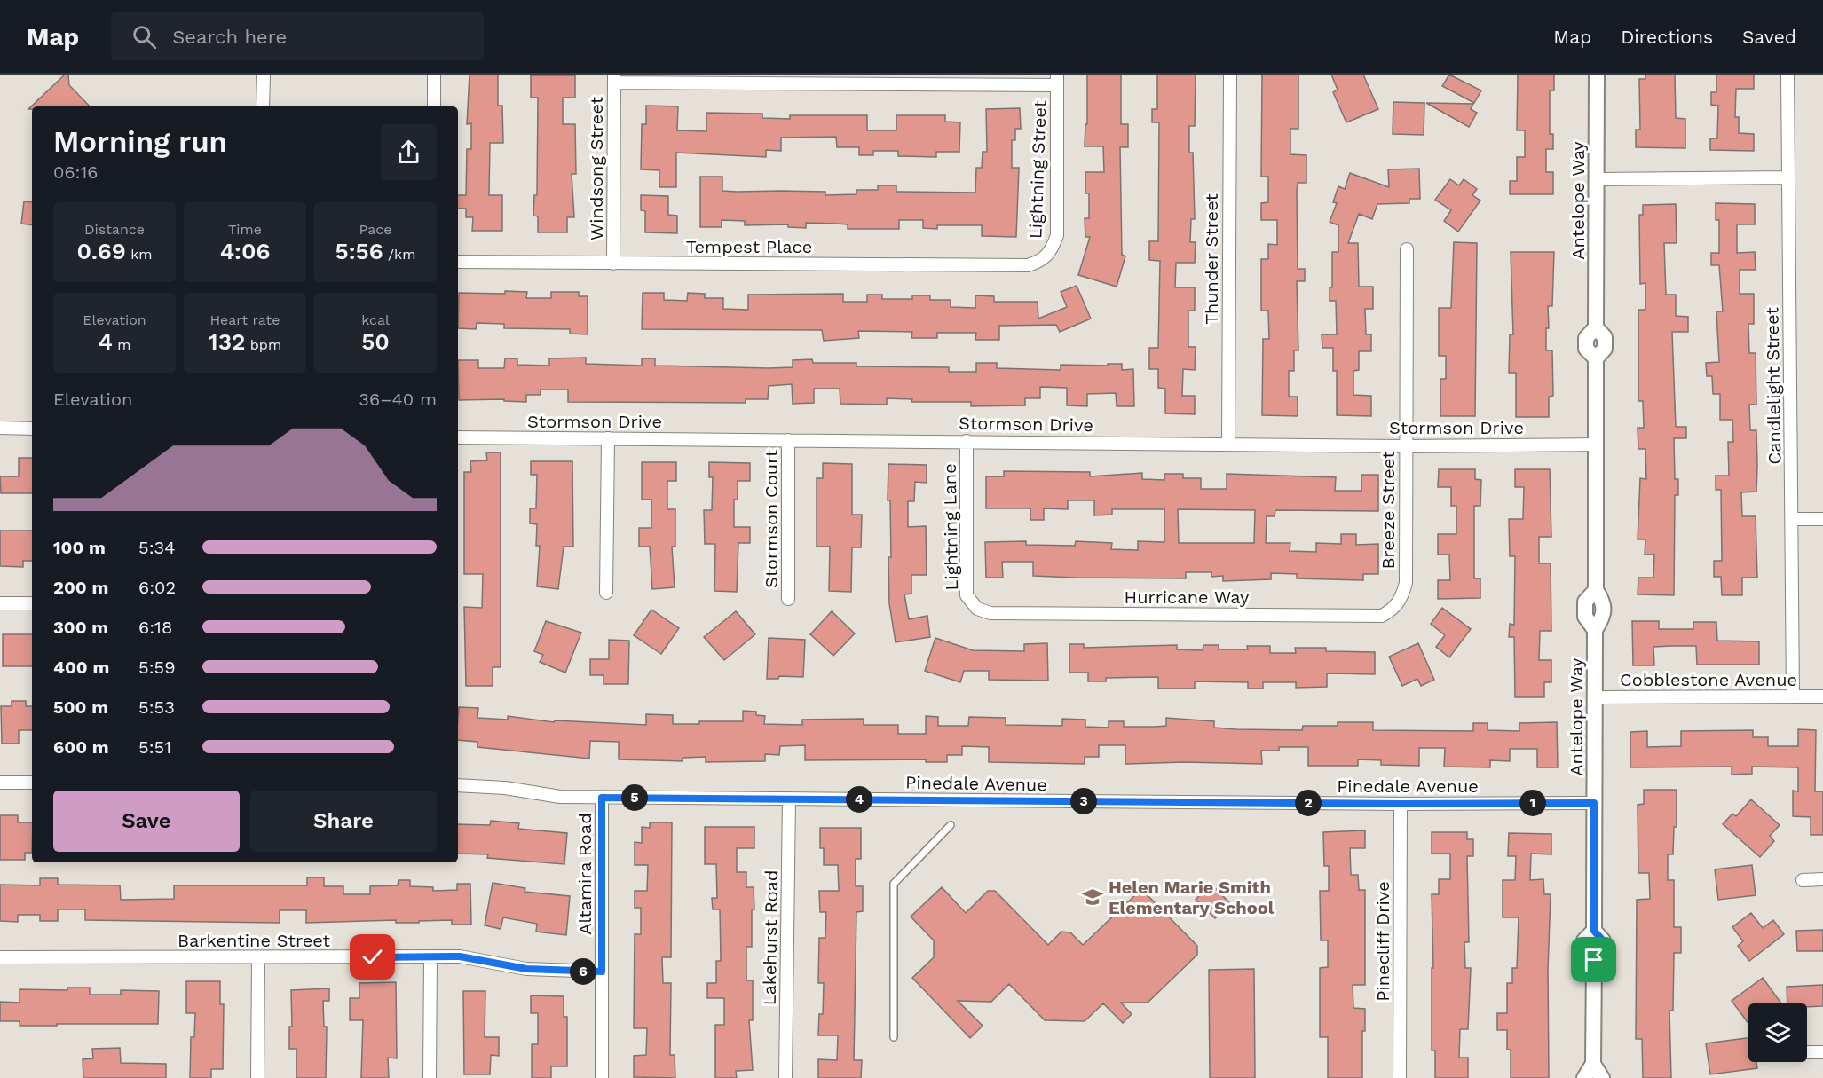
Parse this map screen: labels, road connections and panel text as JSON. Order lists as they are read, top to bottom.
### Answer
{
  "streets": {
    "street": [
      "Windsong Street",
      "Lightning Street",
      "Antelope Way",
      "Tempest Place",
      "Thunder Street",
      "Candlelight Street",
      "Stormson Drive",
      "Breeze Street",
      "Stormson Court",
      "Lightning Lane",
      "Hurricane Way",
      "Cobblestone Avenue",
      "Pinedale Avenue",
      "Altamira Road",
      "Lakehurst Road",
      "Barkentine Street",
      "Pinecliff Drive"
    ]
  },
  "crossings": [
    ["Windsong Street", "Tempest Place"],
    ["Lightning Street", "Tempest Place"],
    ["Antelope Way", "Stormson Drive"],
    ["Antelope Way", "Cobblestone Avenue"],
    ["Antelope Way", "Pinedale Avenue"],
    ["Thunder Street", "Stormson Drive"],
    ["Candlelight Street", "Cobblestone Avenue"],
    ["Stormson Drive", "Breeze Street"],
    ["Stormson Drive", "Stormson Court"],
    ["Stormson Drive", "Lightning Lane"],
    ["Breeze Street", "Hurricane Way"],
    ["Lightning Lane", "Hurricane Way"],
    ["Pinedale Avenue", "Altamira Road"],
    ["Pinedale Avenue", "Lakehurst Road"],
    ["Pinedale Avenue", "Pinecliff Drive"],
    ["Altamira Road", "Barkentine Street"]
  ],
  "places": {
    "school or university": ["Helen Marie Smith Elementary School"]
  },
  "page": {
    "header": "Map",
    "search": "Search here",
    "nav": ["Map", "Directions", "Saved"],
    "heading": ["Morning run", "06:16"],
    "stats": [
      ["Distance", "0.69 km"],
      ["Time", "4:06"],
      ["Pace", "5:56 /km"],
      ["Elevation", "4 m"],
      ["Heart rate", "132 bpm"],
      ["kcal", "50"]
    ],
    "chart": ["Elevation", "36–40 m"],
    "list": [
      {
        "name": "100 m",
        "note": "5:34"
      },
      {
        "name": "200 m",
        "note": "6:02"
      },
      {
        "name": "300 m",
        "note": "6:18"
      },
      {
        "name": "400 m",
        "note": "5:59"
      },
      {
        "name": "500 m",
        "note": "5:53"
      },
      {
        "name": "600 m",
        "note": "5:51"
      }
    ],
    "buttons": ["Save", "Share"],
    "pins": [
      "5",
      "4",
      "3",
      "1",
      "2",
      "6"
    ]
  }
}
